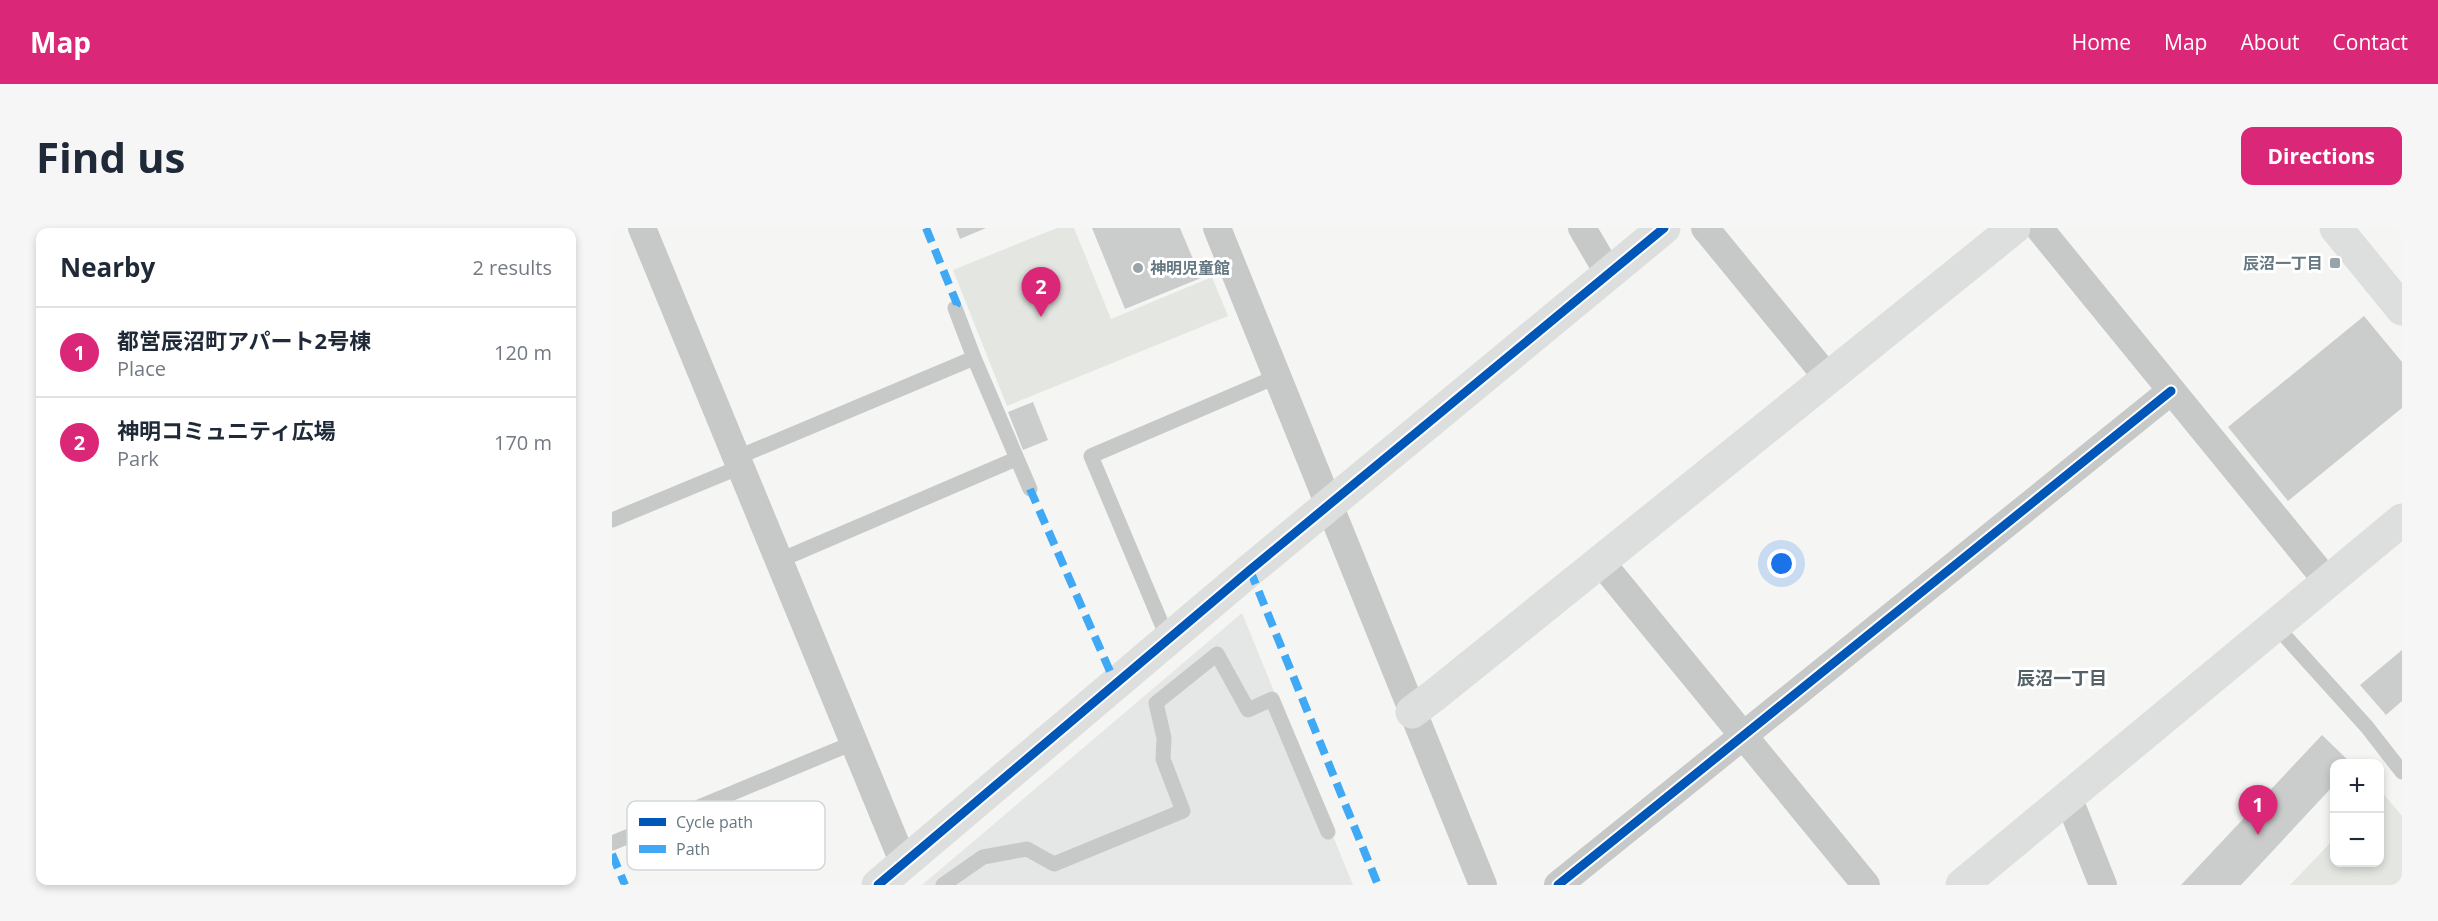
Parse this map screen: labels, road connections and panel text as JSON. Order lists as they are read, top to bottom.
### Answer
{
  "districts": ["辰沼一丁目"],
  "places": {
    "transit": ["辰沼一丁目"],
    "other": ["神明児童館"]
  },
  "legend": ["Cycle path", "Path"],
  "page": {
    "header": "Map",
    "nav": [
      "Home",
      "Map",
      "About",
      "Contact"
    ],
    "buttons": "Directions",
    "title": "Find us",
    "heading": ["Nearby", "2 results"],
    "pins": ["2", "1"],
    "list": [
      {
        "mark": "1",
        "name": "都営辰沼町アパート2号棟",
        "note": "Place",
        "value": "120 m"
      },
      {
        "mark": "2",
        "name": "神明コミュニティ広場",
        "note": "Park",
        "value": "170 m"
      }
    ],
    "map_buttons": ["+", "−"]
  }
}
